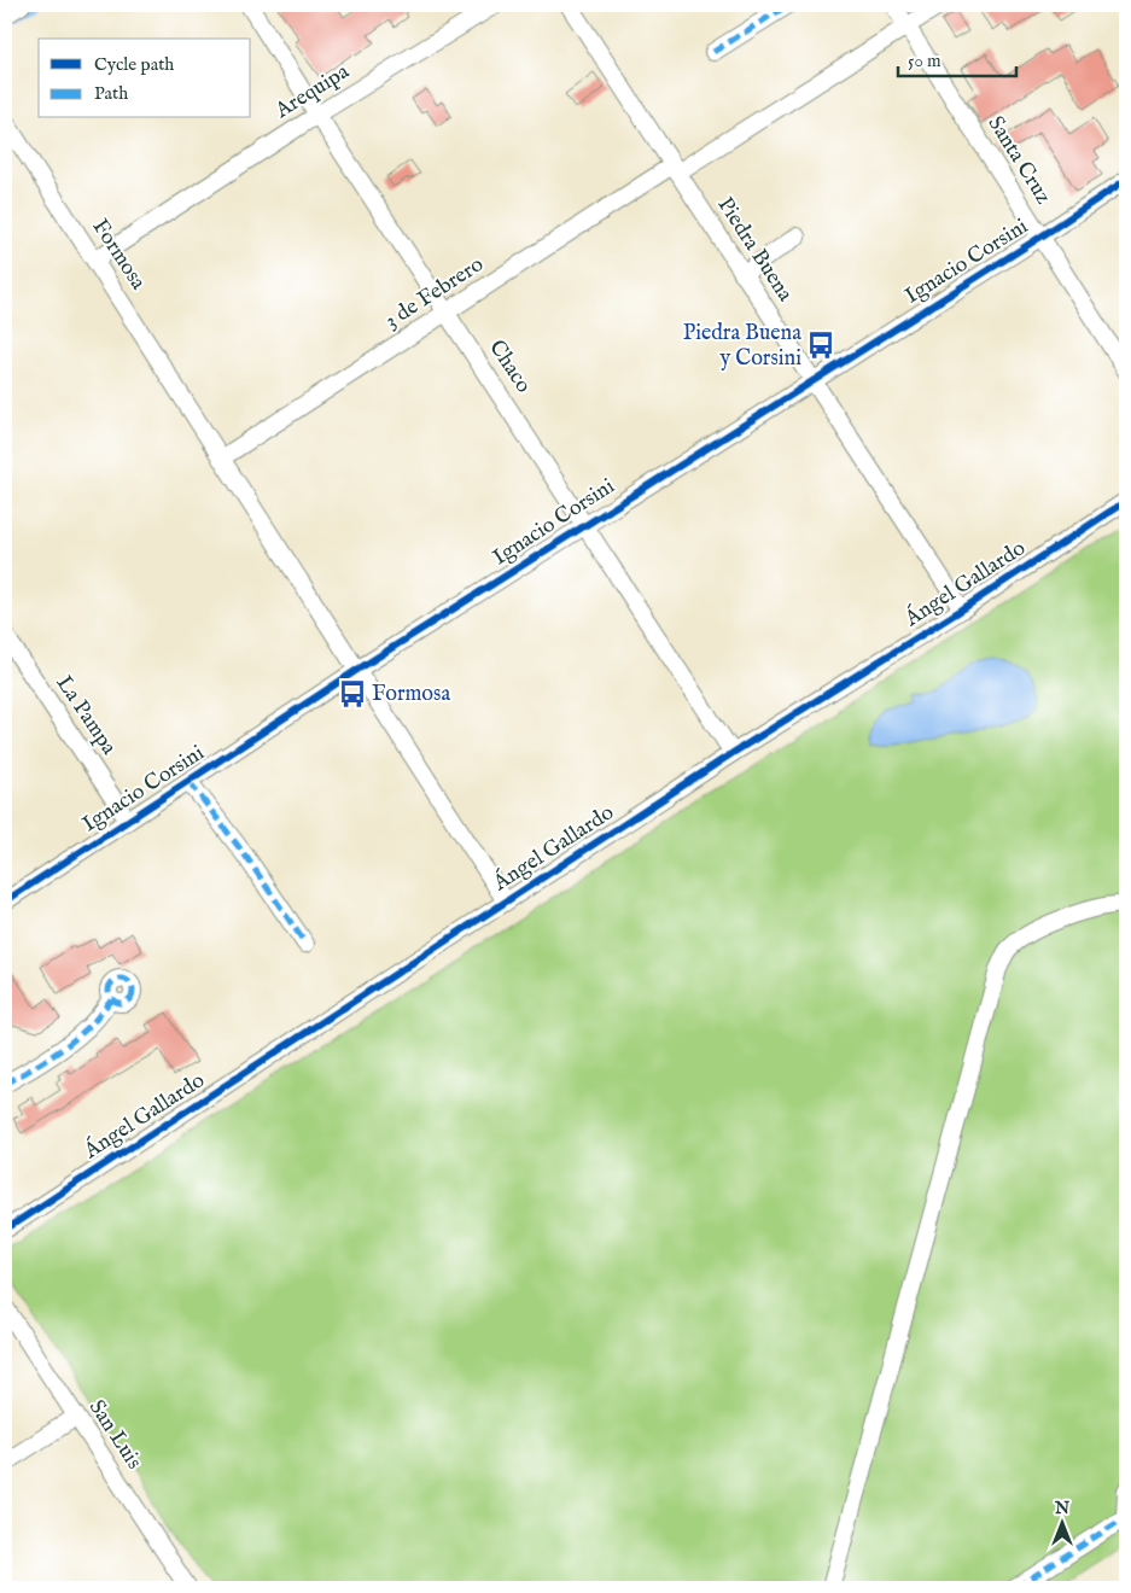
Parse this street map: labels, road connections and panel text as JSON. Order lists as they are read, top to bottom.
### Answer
{
  "streets": {
    "street": [
      "Arequipa",
      "Santa Cruz",
      "Piedra Buena",
      "Formosa",
      "Ignacio Corsini",
      "3 de Febrero",
      "Chaco",
      "Ángel Gallardo",
      "La Pampa",
      "San Luis"
    ]
  },
  "crossings": [
    ["Arequipa", "Formosa"],
    ["Arequipa", "Chaco"],
    ["Santa Cruz", "Ignacio Corsini"],
    ["Santa Cruz", "3 de Febrero"],
    ["Piedra Buena", "Ignacio Corsini"],
    ["Piedra Buena", "3 de Febrero"],
    ["Piedra Buena", "Ángel Gallardo"],
    ["Formosa", "Ignacio Corsini"],
    ["Formosa", "3 de Febrero"],
    ["Formosa", "Ángel Gallardo"],
    ["Ignacio Corsini", "Chaco"],
    ["Ignacio Corsini", "La Pampa"],
    ["3 de Febrero", "Chaco"],
    ["Chaco", "Ángel Gallardo"]
  ],
  "places": {
    "bus stop": ["Piedra Buena y Corsini", "Formosa"]
  },
  "legend": ["Cycle path", "Path"],
  "scale_bar": "50 m",
  "north": "top"
}
